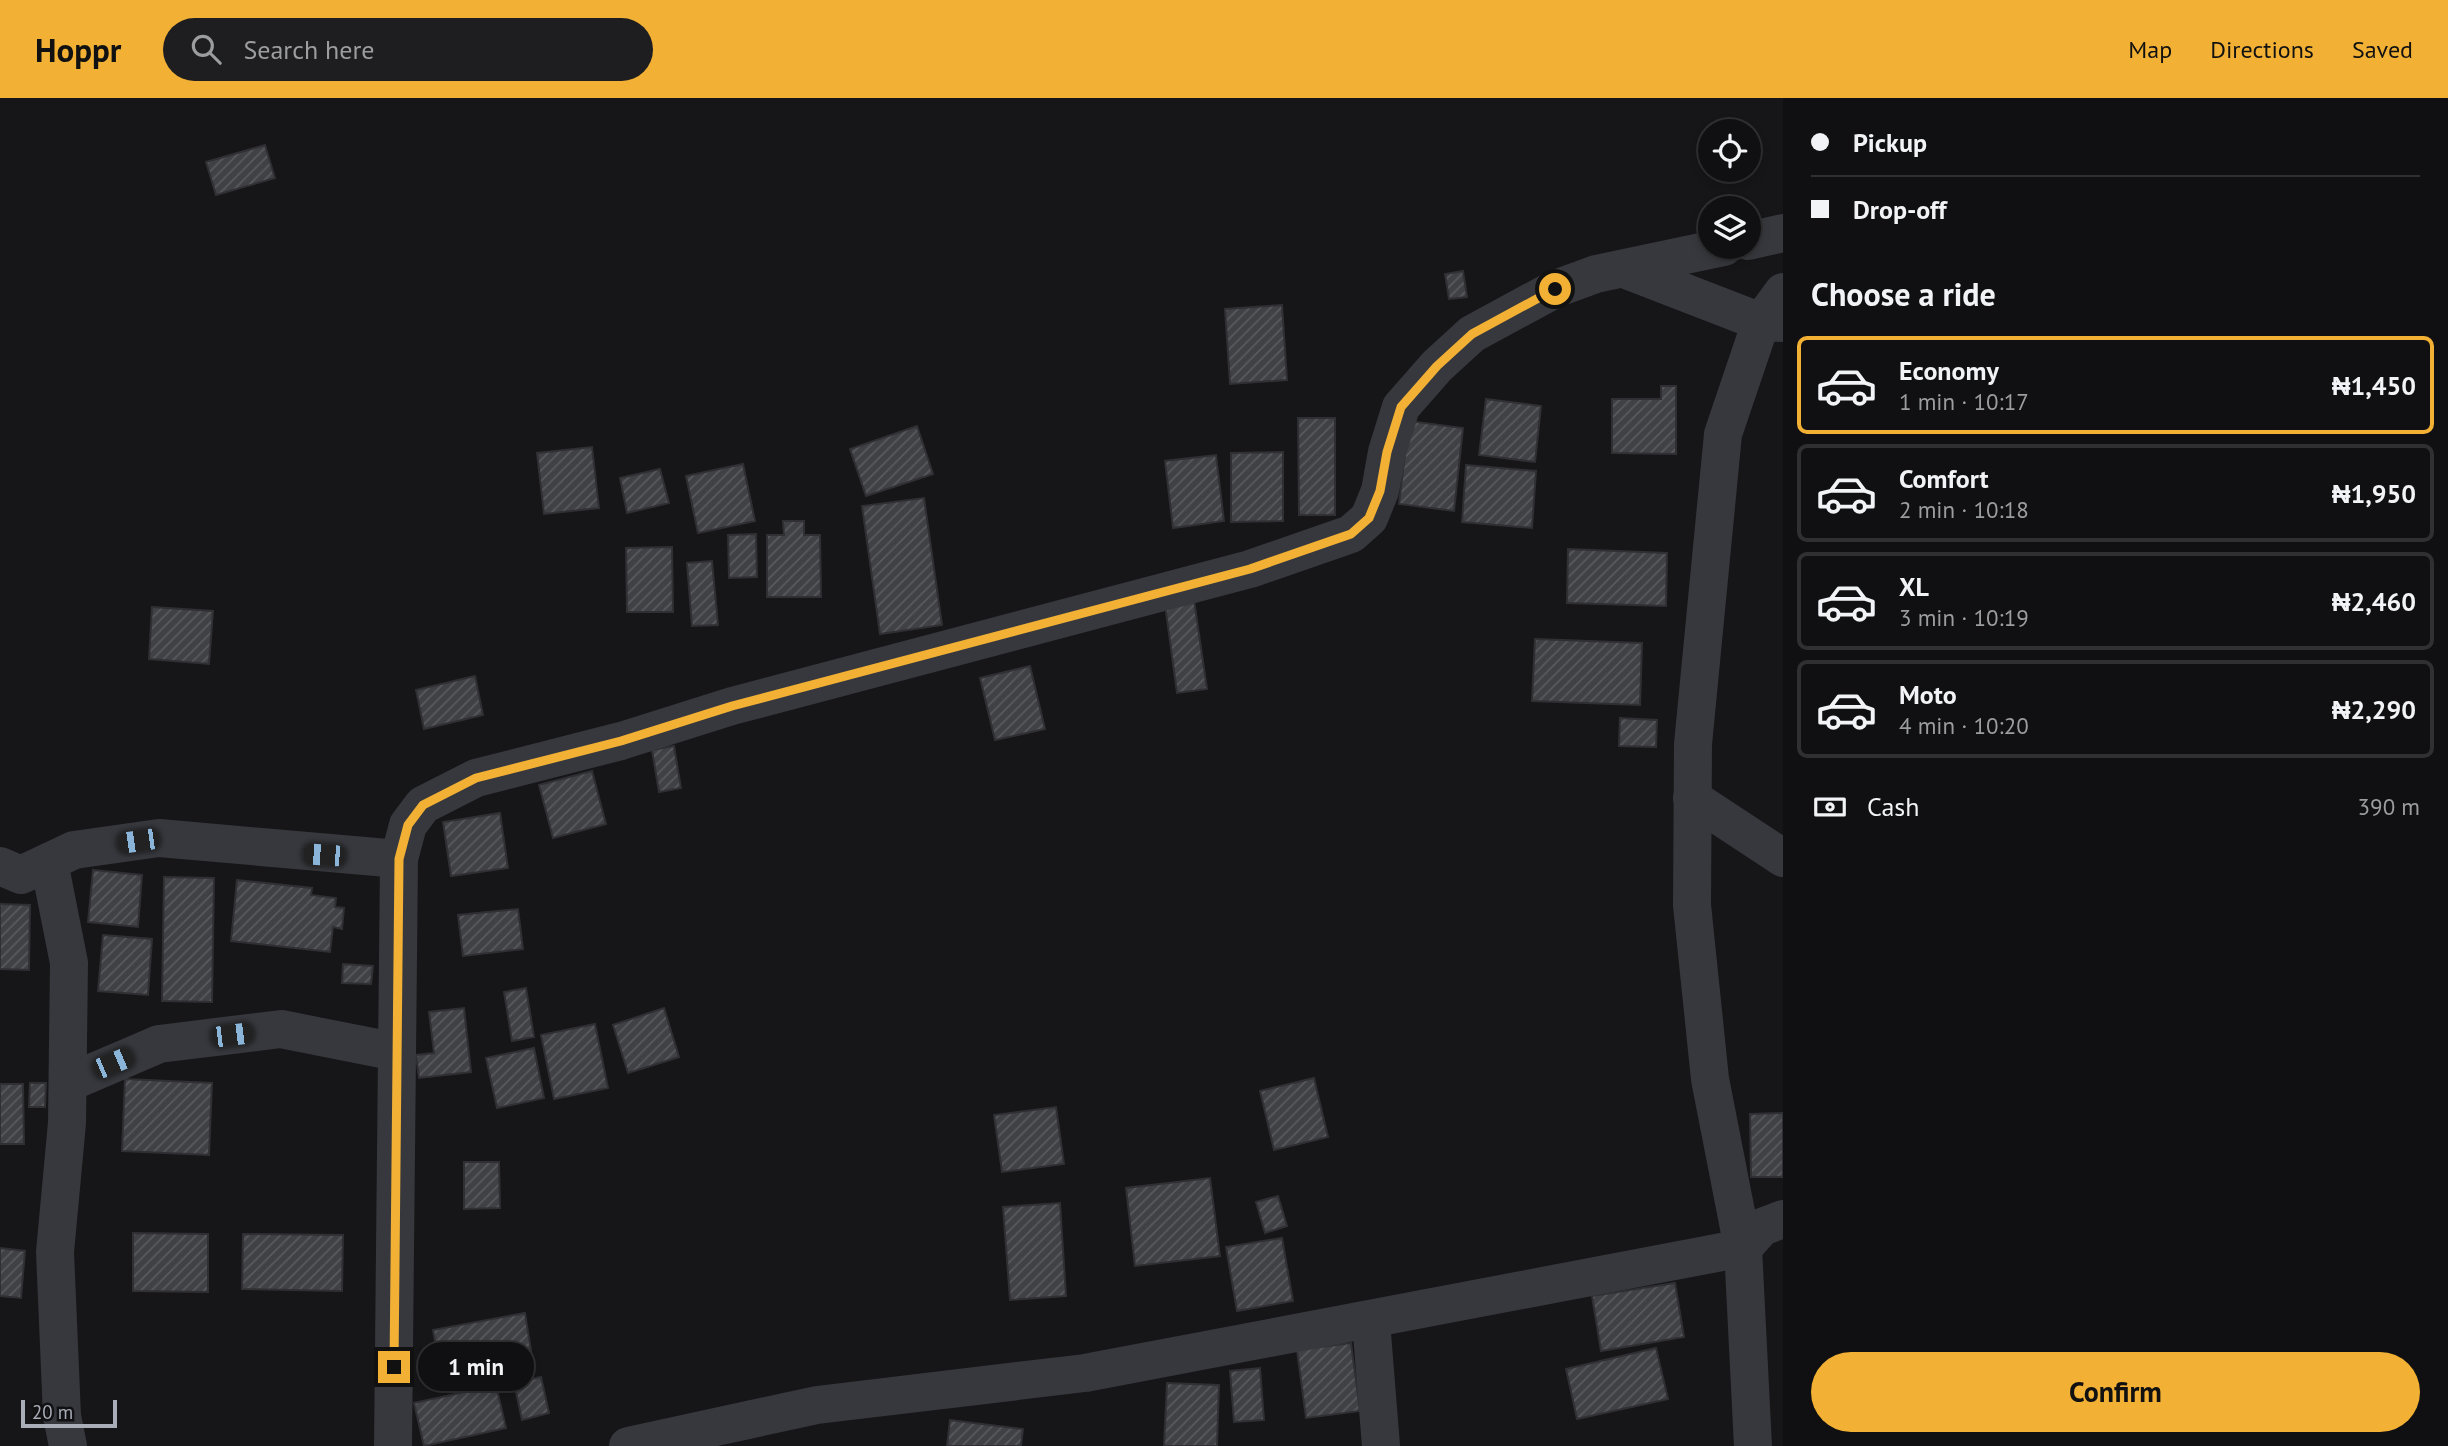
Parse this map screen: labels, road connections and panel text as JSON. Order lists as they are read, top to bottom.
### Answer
{
  "scale_bar": "20 m",
  "page": {
    "header": "Hoppr",
    "search": "Search here",
    "nav": ["Map", "Directions", "Saved"],
    "banner": ["Pickup", "Drop-off"],
    "heading": "Choose a ride",
    "list": [
      {
        "name": "Economy",
        "note": "1 min · 10:17",
        "value": "₦1,450"
      },
      {
        "name": "Comfort",
        "note": "2 min · 10:18",
        "value": "₦1,950"
      },
      {
        "name": "XL",
        "note": "3 min · 10:19",
        "value": "₦2,460"
      },
      {
        "name": "Moto",
        "note": "4 min · 10:20",
        "value": "₦2,290"
      }
    ],
    "pay": ["Cash", "390 m"],
    "buttons": "Confirm",
    "bubble": "1 min",
    "scale": "20 m"
  }
}
